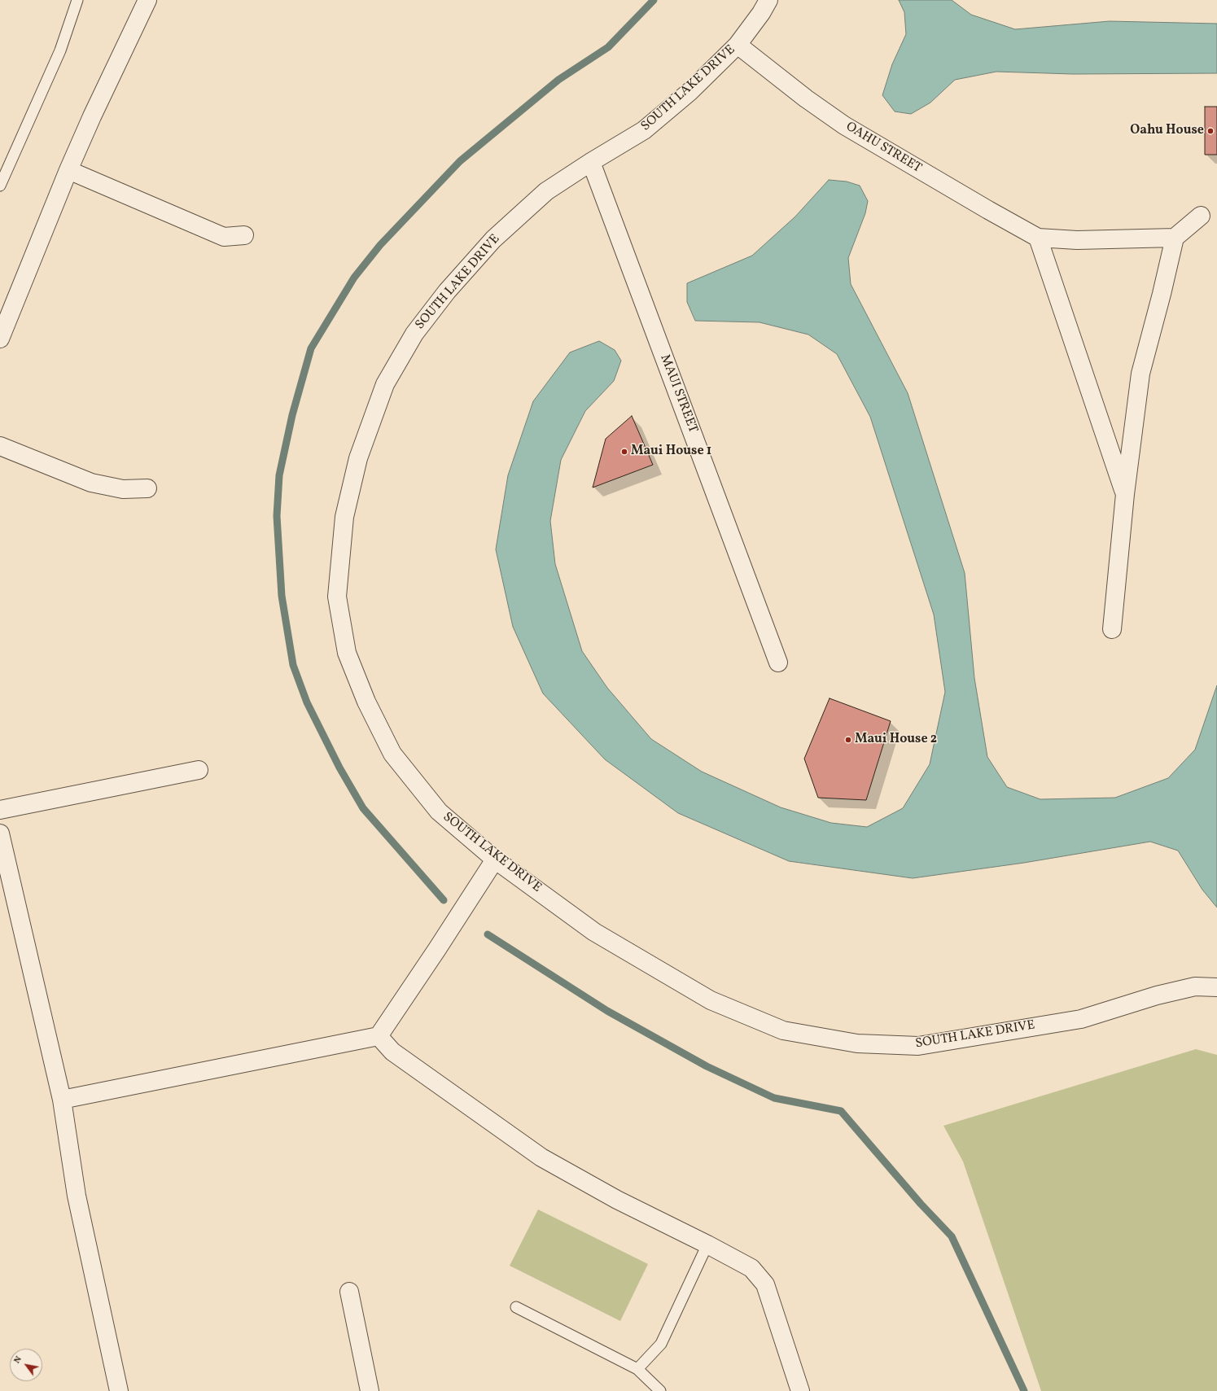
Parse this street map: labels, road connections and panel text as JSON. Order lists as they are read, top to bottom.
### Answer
{
  "streets": {
    "street": ["SOUTH LAKE DRIVE", "OAHU STREET", "MAUI STREET"]
  },
  "crossings": [
    ["SOUTH LAKE DRIVE", "OAHU STREET"],
    ["SOUTH LAKE DRIVE", "MAUI STREET"]
  ],
  "places": ["Oahu House", "Maui House 1", "Maui House 2"],
  "north": "top left"
}
